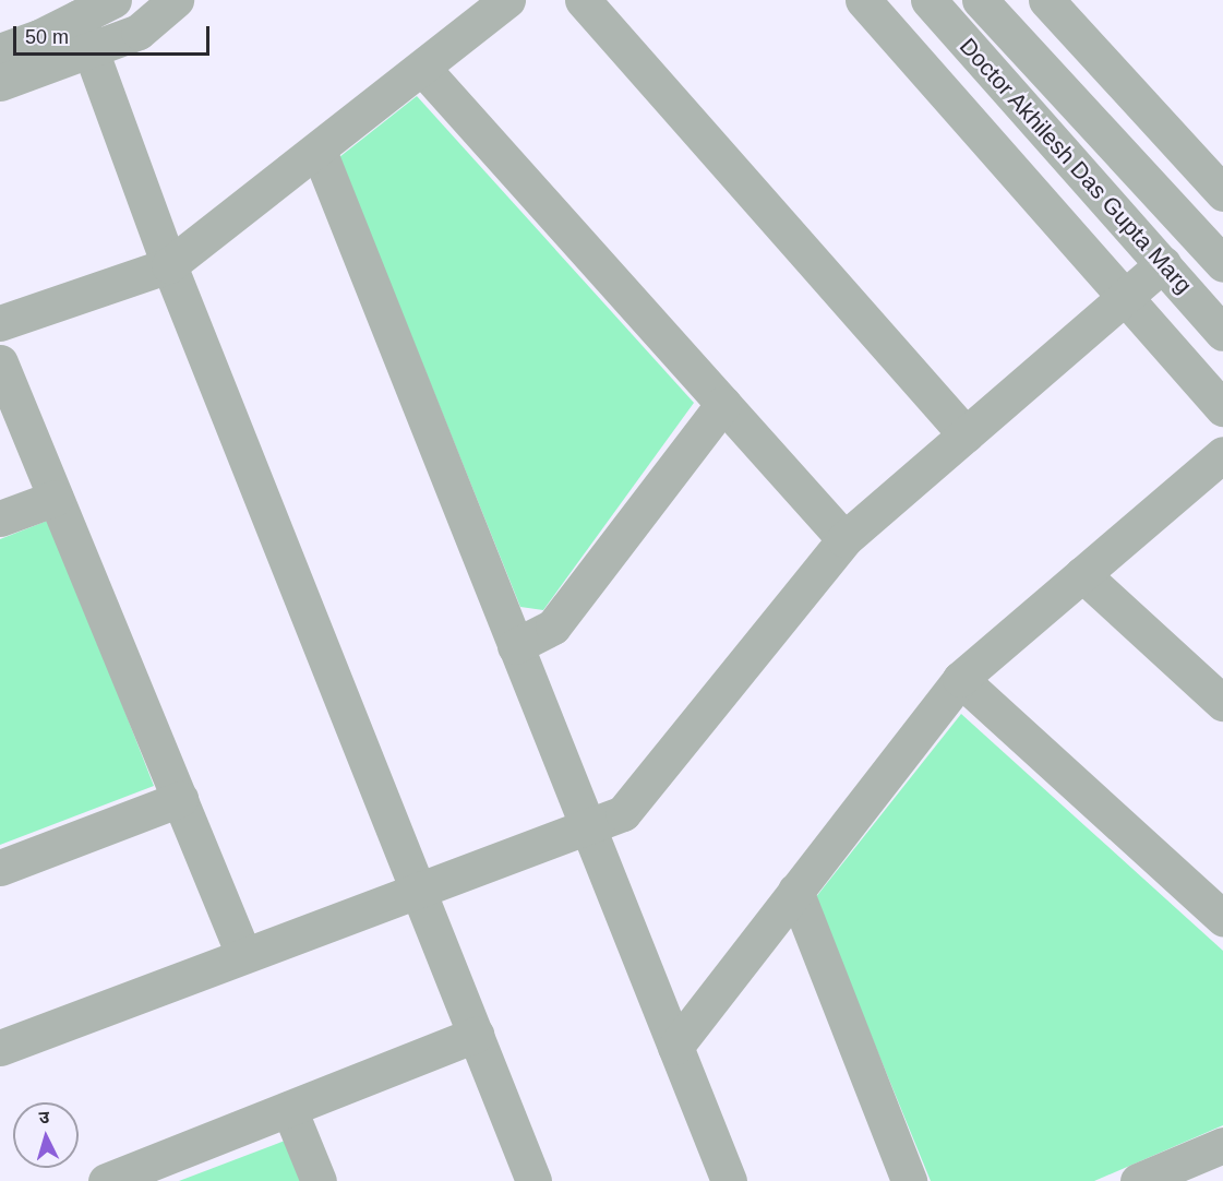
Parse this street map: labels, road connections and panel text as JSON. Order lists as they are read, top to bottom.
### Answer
{
  "streets": {
    "street": ["Doctor Akhilesh Das Gupta Marg"]
  },
  "scale_bar": "50 m",
  "north": "top"
}
